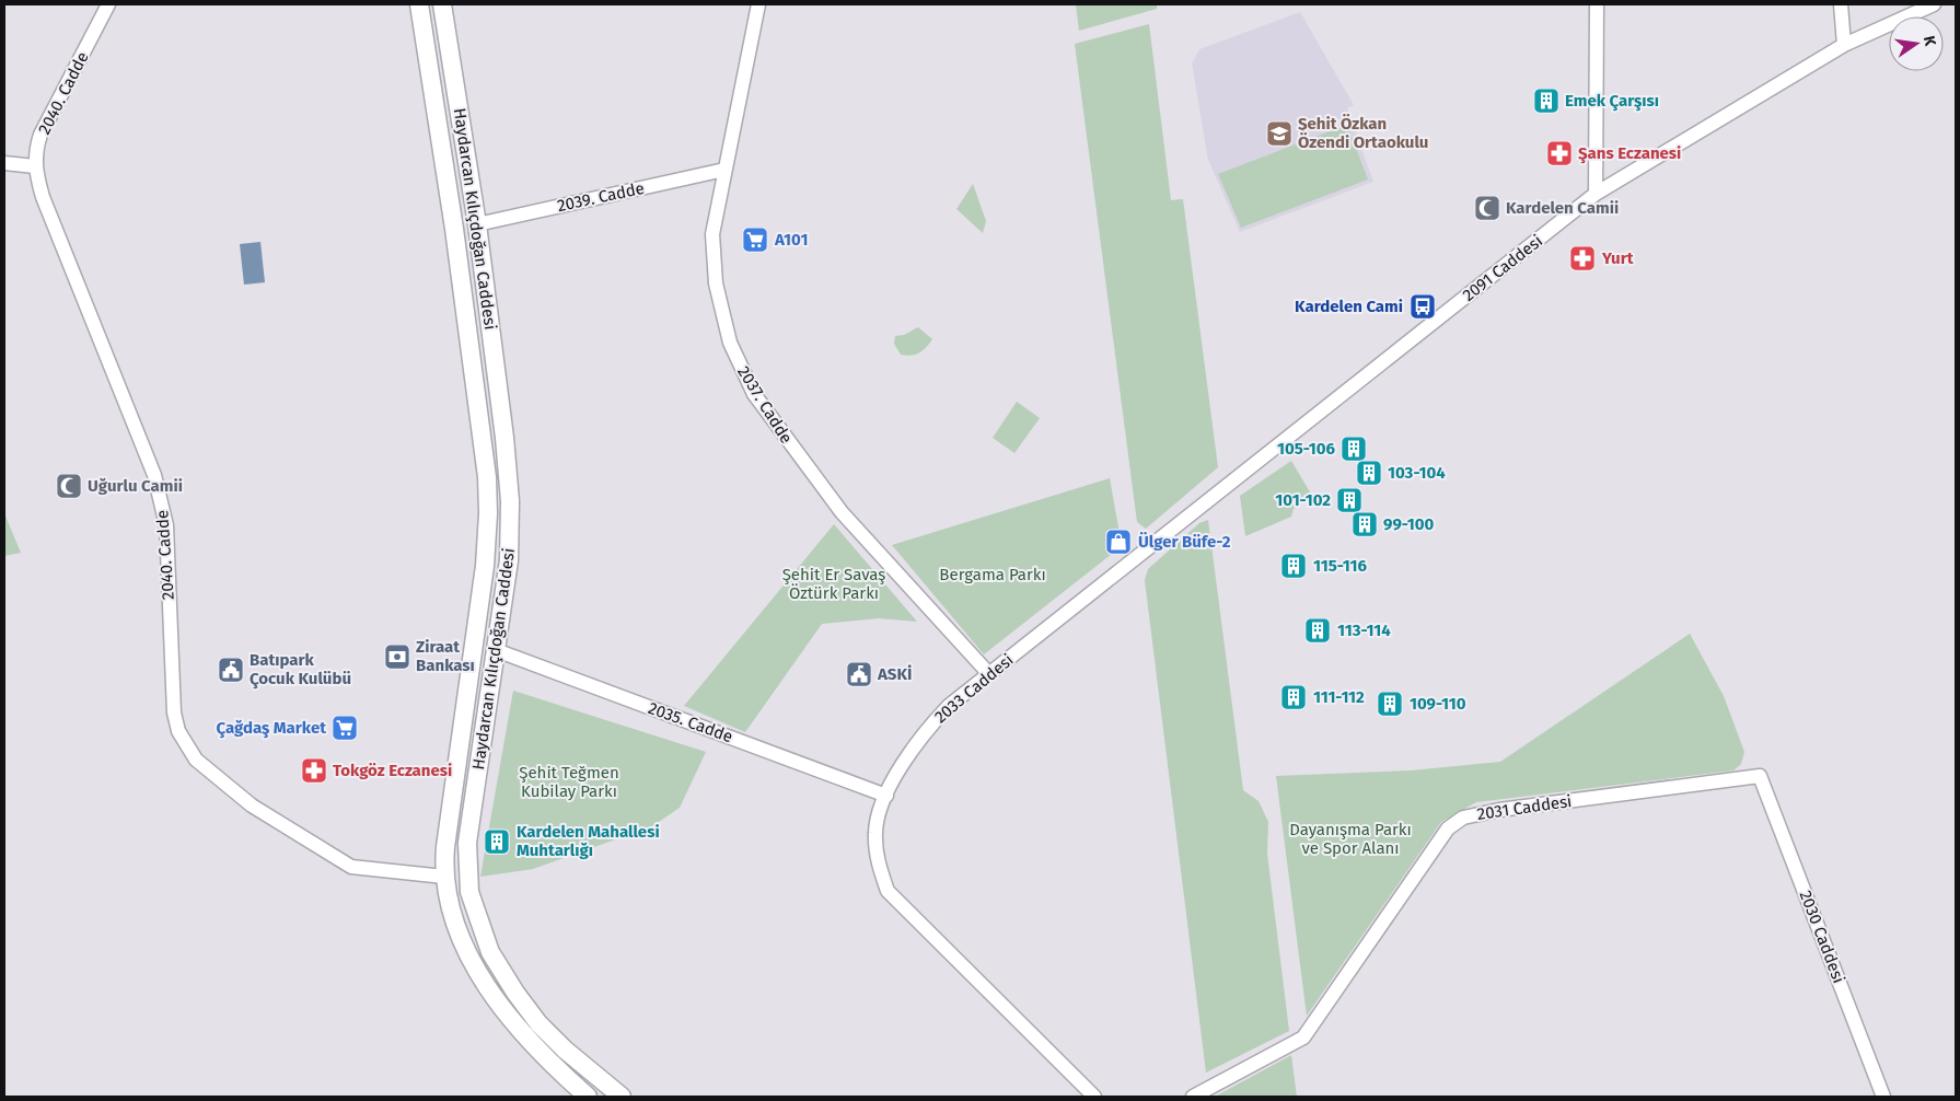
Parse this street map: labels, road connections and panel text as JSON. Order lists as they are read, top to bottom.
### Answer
{
  "streets": {
    "main road": ["Haydarcan Kılıçdoğan Caddesi"],
    "street": [
      "2040. Cadde",
      "2039. Cadde",
      "2091 Caddesi",
      "2037. Cadde",
      "2033 Caddesi",
      "2035. Cadde",
      "2031 Caddesi",
      "2030 Caddesi"
    ]
  },
  "crossings": [
    ["2040. Cadde", "Haydarcan Kılıçdoğan Caddesi"],
    ["2039. Cadde", "Haydarcan Kılıçdoğan Caddesi"],
    ["2039. Cadde", "2037. Cadde"],
    ["Haydarcan Kılıçdoğan Caddesi", "2035. Cadde"],
    ["2091 Caddesi", "2033 Caddesi"],
    ["2037. Cadde", "2033 Caddesi"],
    ["2033 Caddesi", "2035. Cadde"],
    ["2031 Caddesi", "2030 Caddesi"]
  ],
  "parks": [
    "Şehit Er Savaş Öztürk Parkı",
    "Bergama Parkı",
    "Şehit Teğmen Kubilay Parkı",
    "Dayanışma Parkı ve Spor Alanı"
  ],
  "places": {
    "building": [
      "Emek Çarşısı",
      "105-106",
      "103-104",
      "101-102",
      "99-100",
      "115-116",
      "113-114",
      "111-112",
      "109-110",
      "Kardelen Mahallesi Muhtarlığı"
    ],
    "school or university": ["Şehit Özkan Özendi Ortaokulu"],
    "pharmacy": ["Şans Eczanesi", "Yurt", "Tokgöz Eczanesi"],
    "mosque": ["Kardelen Camii", "Uğurlu Camii"],
    "supermarket": ["A101", "Çağdaş Market"],
    "bus stop": ["Kardelen Cami"],
    "shop": ["Ülger Büfe-2"],
    "bank": ["Ziraat Bankası"],
    "public building": ["Batıpark Çocuk Kulübü", "ASKİ"]
  },
  "north": "right"
}
